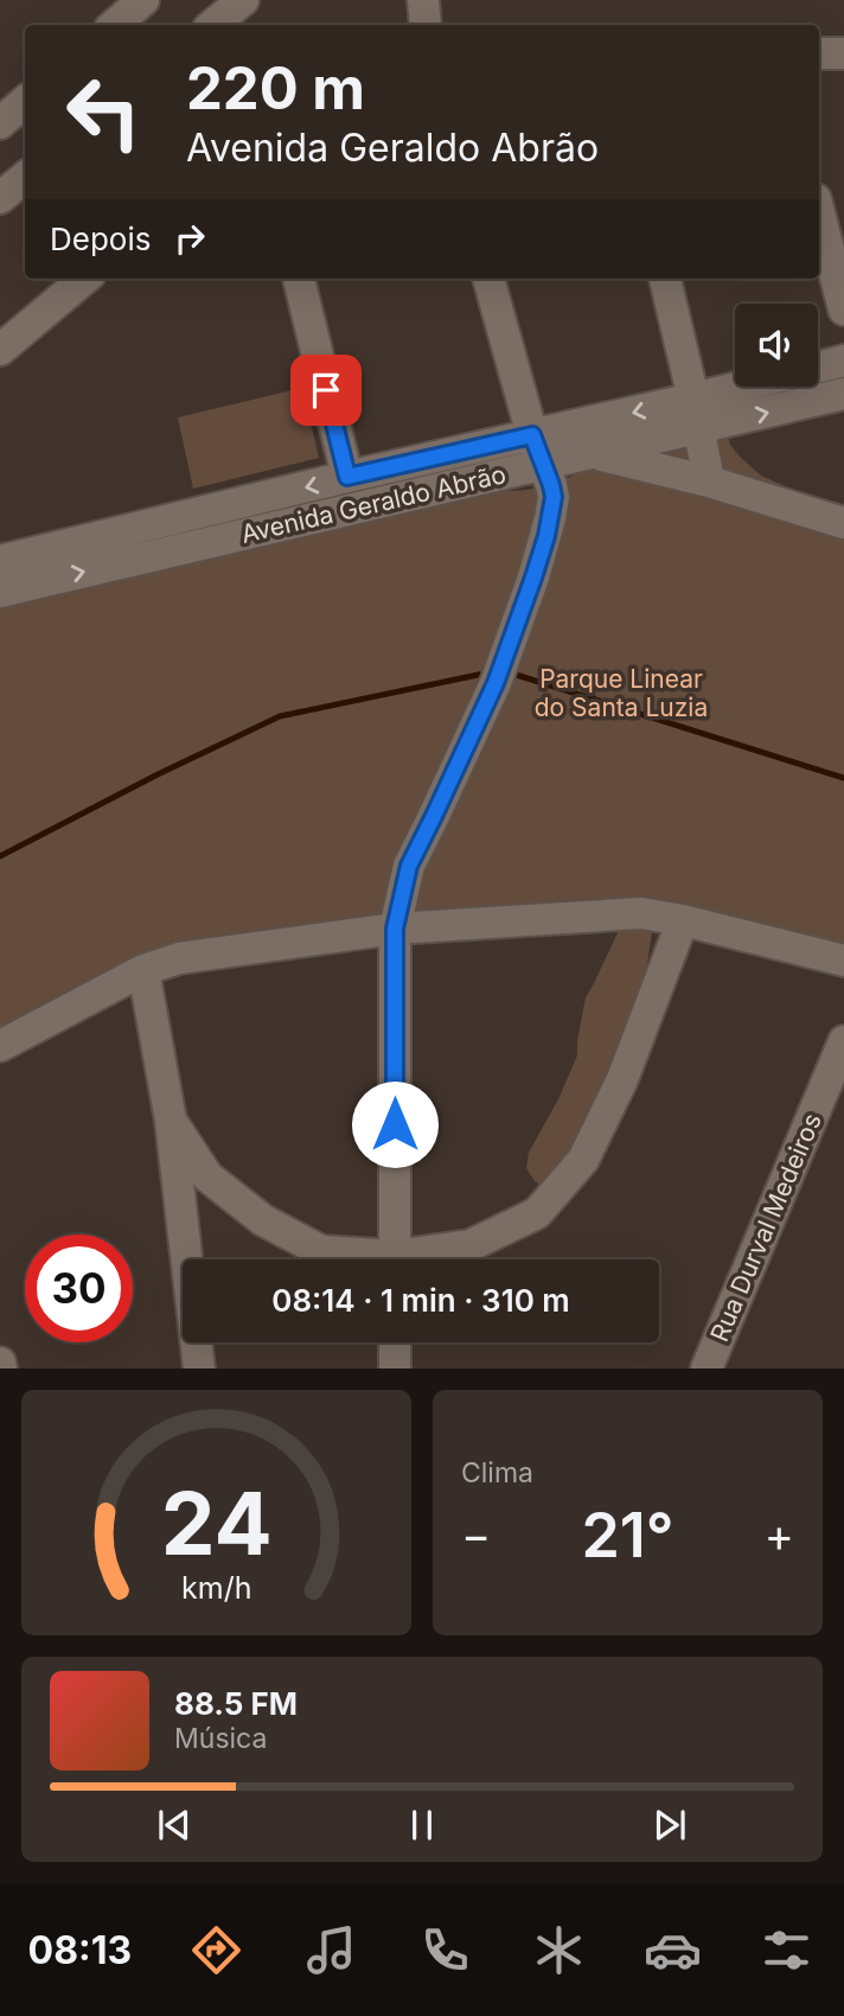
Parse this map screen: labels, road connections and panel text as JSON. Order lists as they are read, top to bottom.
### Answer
{
  "streets": {
    "street": ["Avenida Geraldo Abrão", "Rua Durval Medeiros"]
  },
  "parks": ["Parque Linear do Santa Luzia"],
  "page": {
    "turn": ["220 m", "Avenida Geraldo Abrão"],
    "then": "Depois",
    "limit": "30",
    "trip": "08:14 · 1 min · 310 m",
    "tile": "Clima",
    "heat": ["−", "21°", "+"],
    "song": ["88.5 FM", "Música"],
    "tabs": "08:13",
    "gauge": ["24", "km/h"]
  }
}
